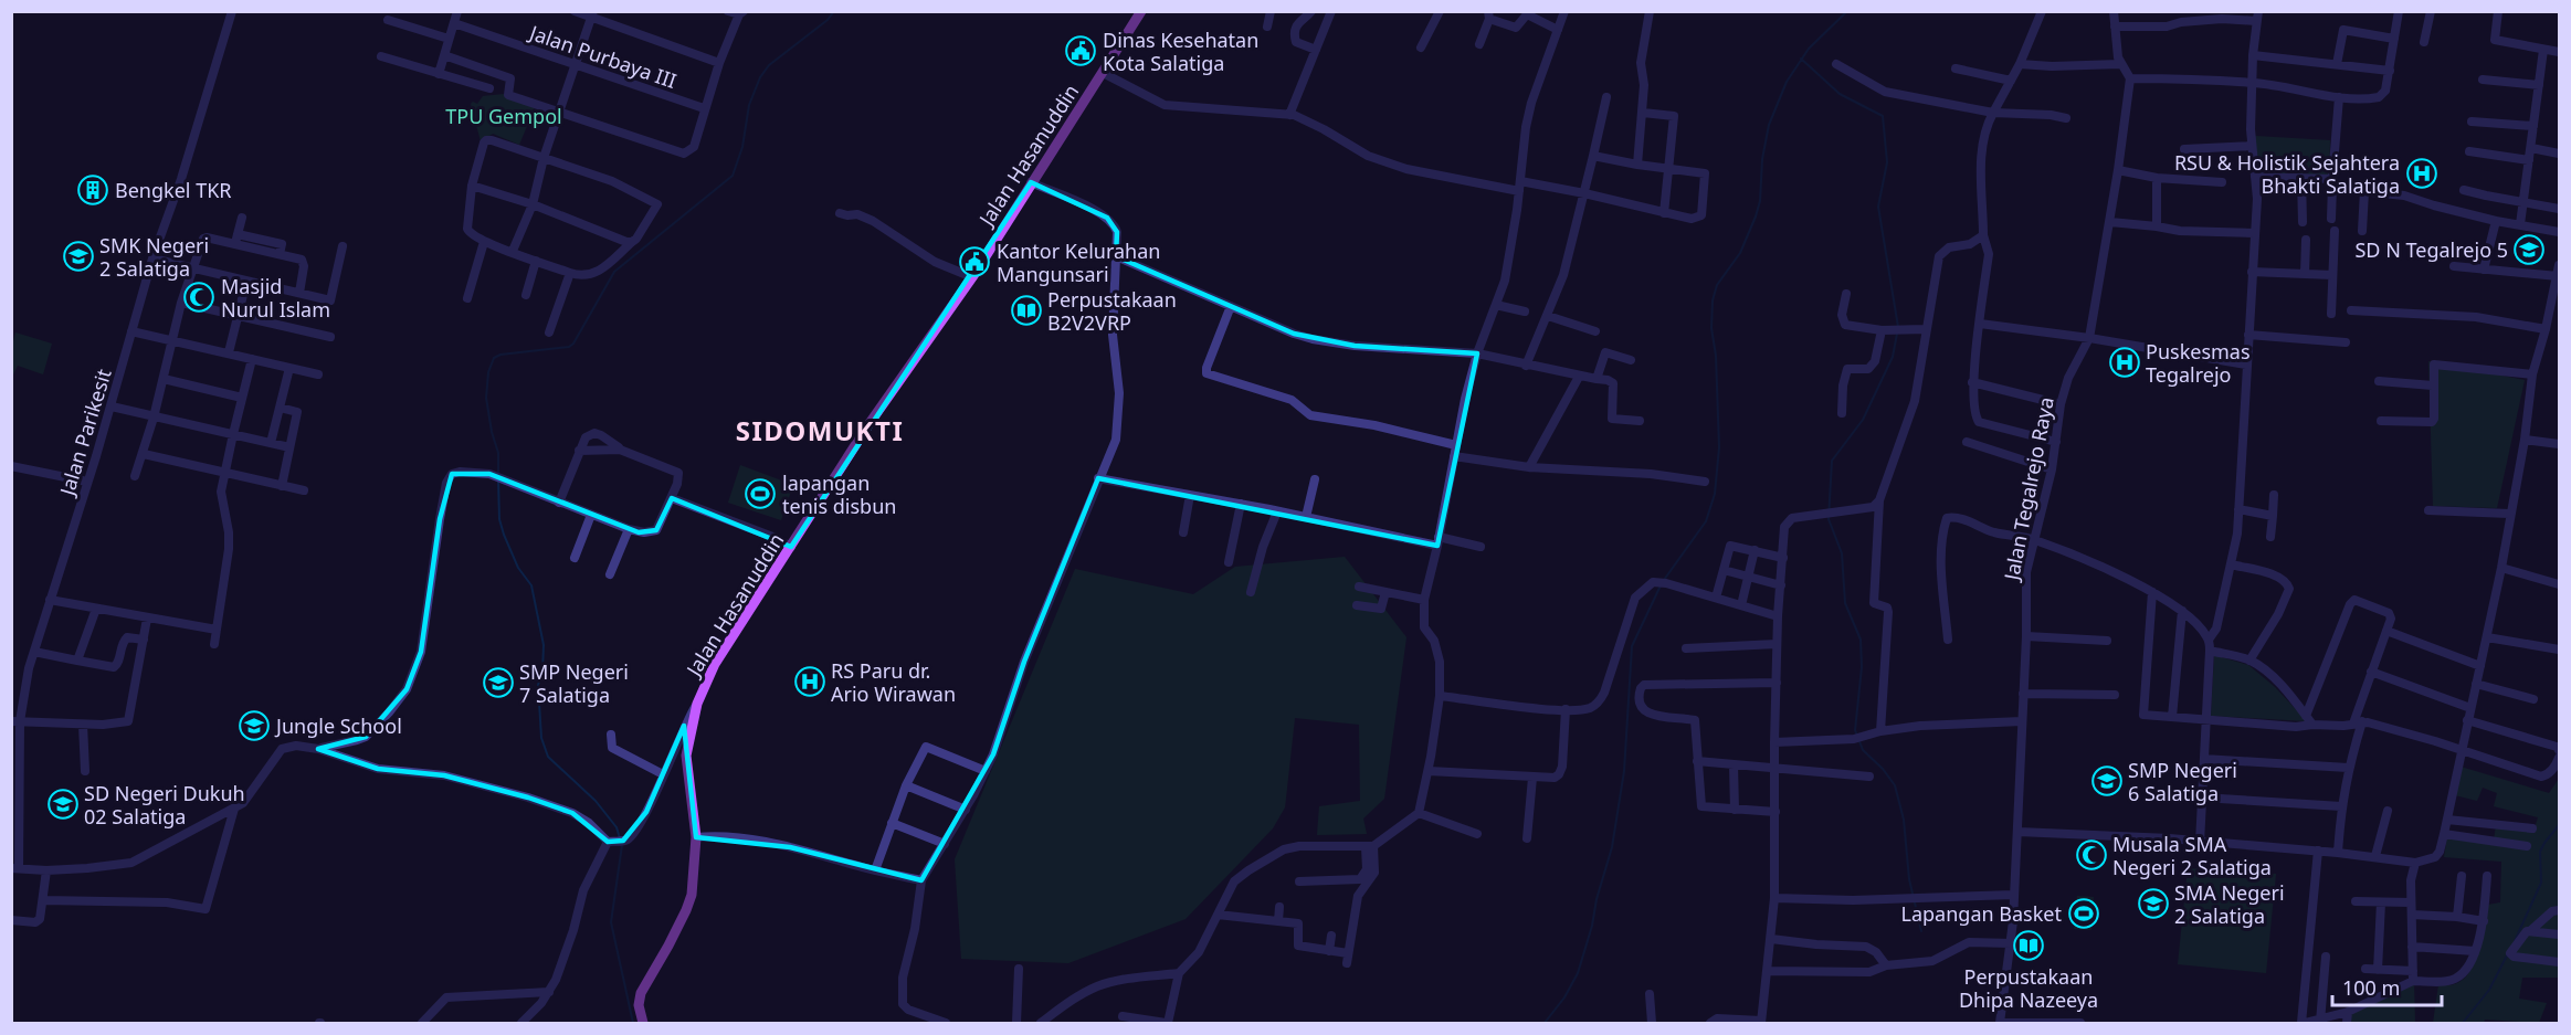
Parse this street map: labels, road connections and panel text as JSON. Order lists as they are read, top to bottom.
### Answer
{
  "streets": {
    "main road": ["Jalan Hasanuddin"],
    "street": ["Jalan Purbaya III", "Jalan Parikesit", "Jalan Tegalrejo Raya"]
  },
  "districts": ["SIDOMUKTI"],
  "parks": ["TPU Gempol"],
  "places": {
    "public building": ["Dinas Kesehatan Kota Salatiga", "Kantor Kelurahan Mangunsari"],
    "hospital": ["RSU & Holistik Sejahtera Bhakti Salatiga", "Puskesmas Tegalrejo", "RS Paru dr. Ario Wirawan"],
    "building": ["Bengkel TKR"],
    "school or university": [
      "SD N Tegalrejo 5",
      "SMK Negeri 2 Salatiga",
      "SMP Negeri 7 Salatiga",
      "Jungle School",
      "SMP Negeri 6 Salatiga",
      "SD Negeri Dukuh 02 Salatiga",
      "SMA Negeri 2 Salatiga"
    ],
    "mosque": ["Masjid Nurul Islam", "Musala SMA Negeri 2 Salatiga"],
    "library": ["Perpustakaan B2V2VRP", "Perpustakaan Dhipa Nazeeya"],
    "sports": ["lapangan tenis disbun", "Lapangan Basket"]
  },
  "scale_bar": "100 m"
}
